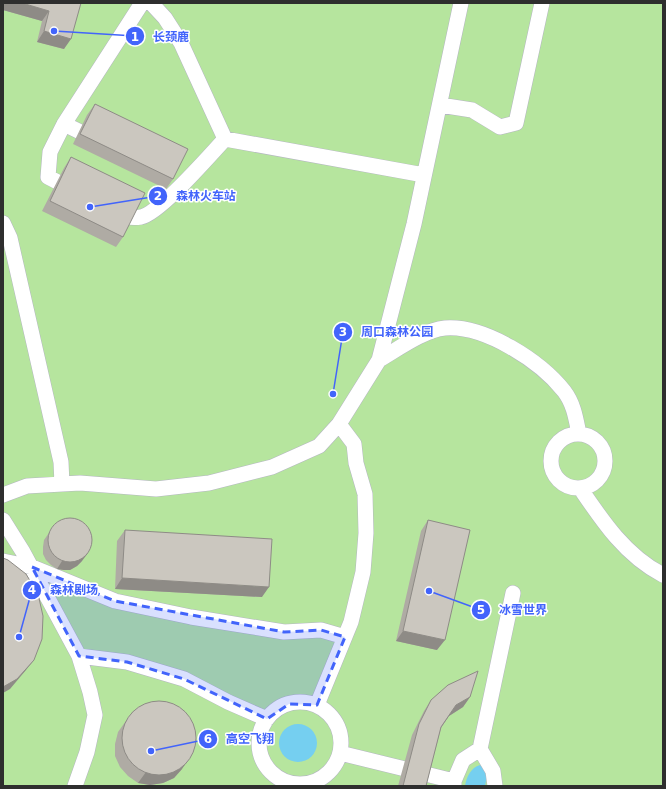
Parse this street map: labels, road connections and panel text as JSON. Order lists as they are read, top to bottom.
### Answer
{
  "places": [
    "长颈鹿",
    "森林火车站",
    "周口森林公园",
    "冰雪世界",
    "森林剧场",
    "高空飞翔"
  ]
}
